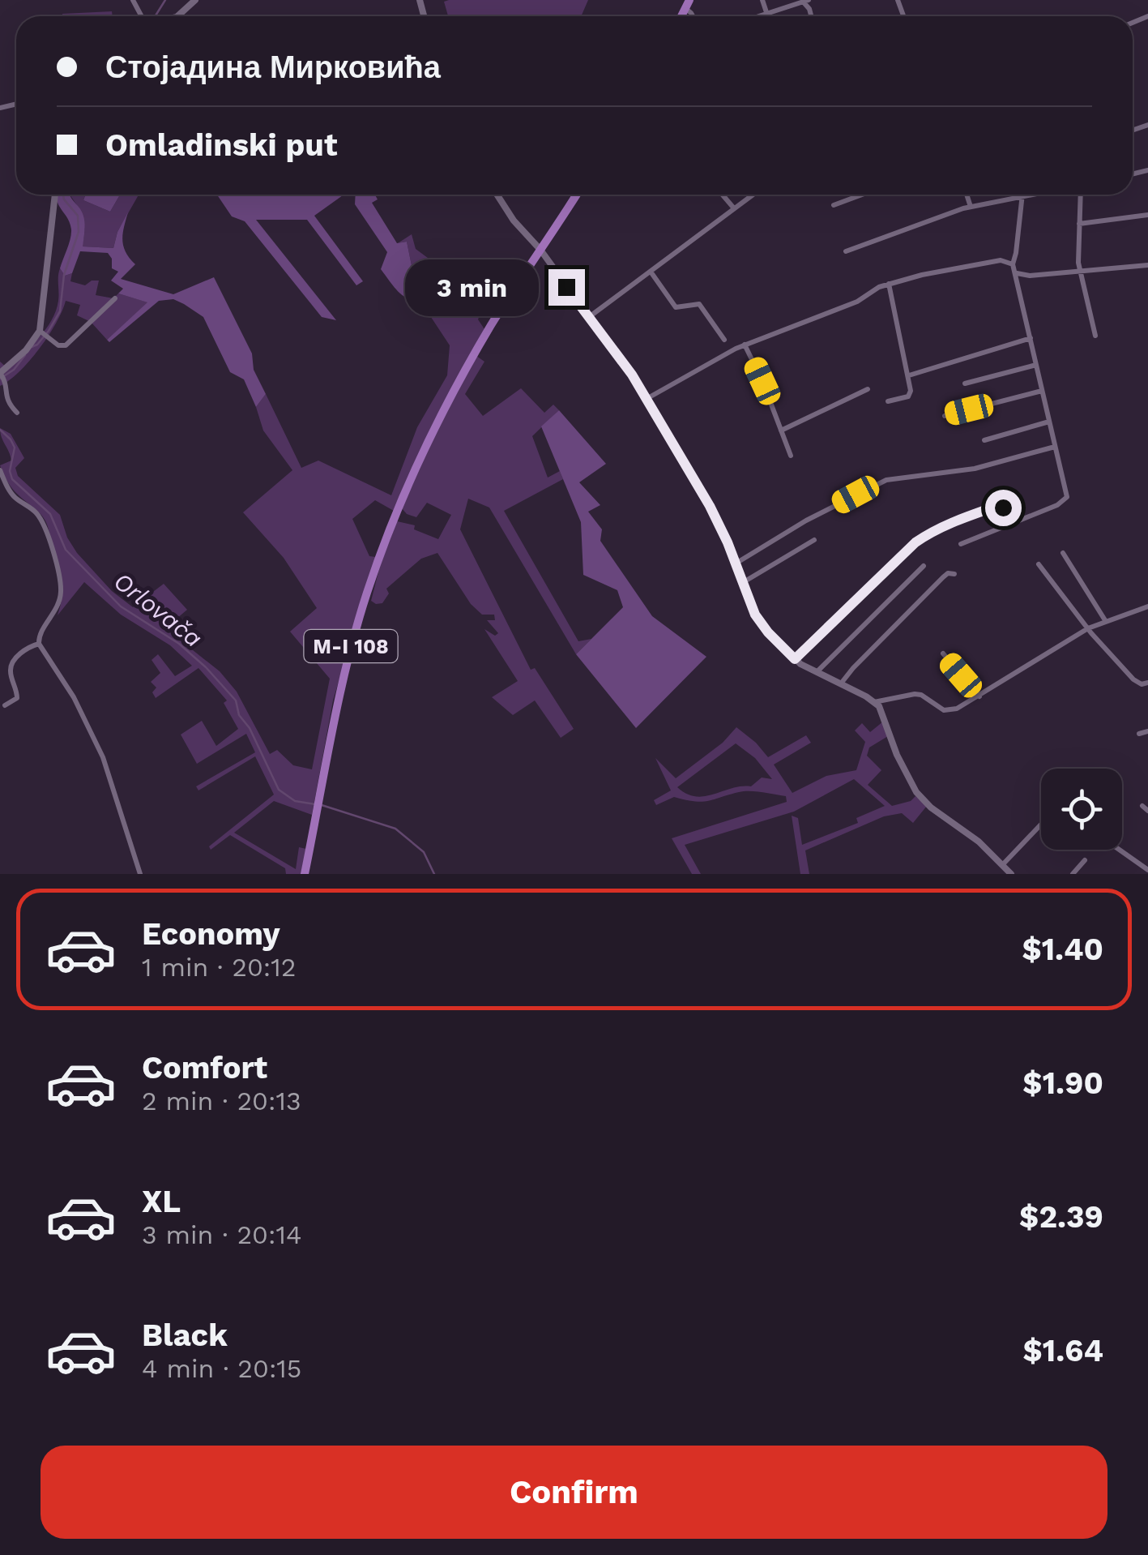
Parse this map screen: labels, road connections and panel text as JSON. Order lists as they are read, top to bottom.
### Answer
{
  "streets": {
    "main road": ["M-I 108"]
  },
  "water": ["Orlovača"],
  "page": {
    "banner": ["Стојадина Мирковића", "Omladinski put"],
    "bubble": "3 min",
    "list": [
      {
        "name": "Economy",
        "note": "1 min · 20:12",
        "value": "$1.40"
      },
      {
        "name": "Comfort",
        "note": "2 min · 20:13",
        "value": "$1.90"
      },
      {
        "name": "XL",
        "note": "3 min · 20:14",
        "value": "$2.39"
      },
      {
        "name": "Black",
        "note": "4 min · 20:15",
        "value": "$1.64"
      }
    ],
    "buttons": "Confirm"
  }
}
